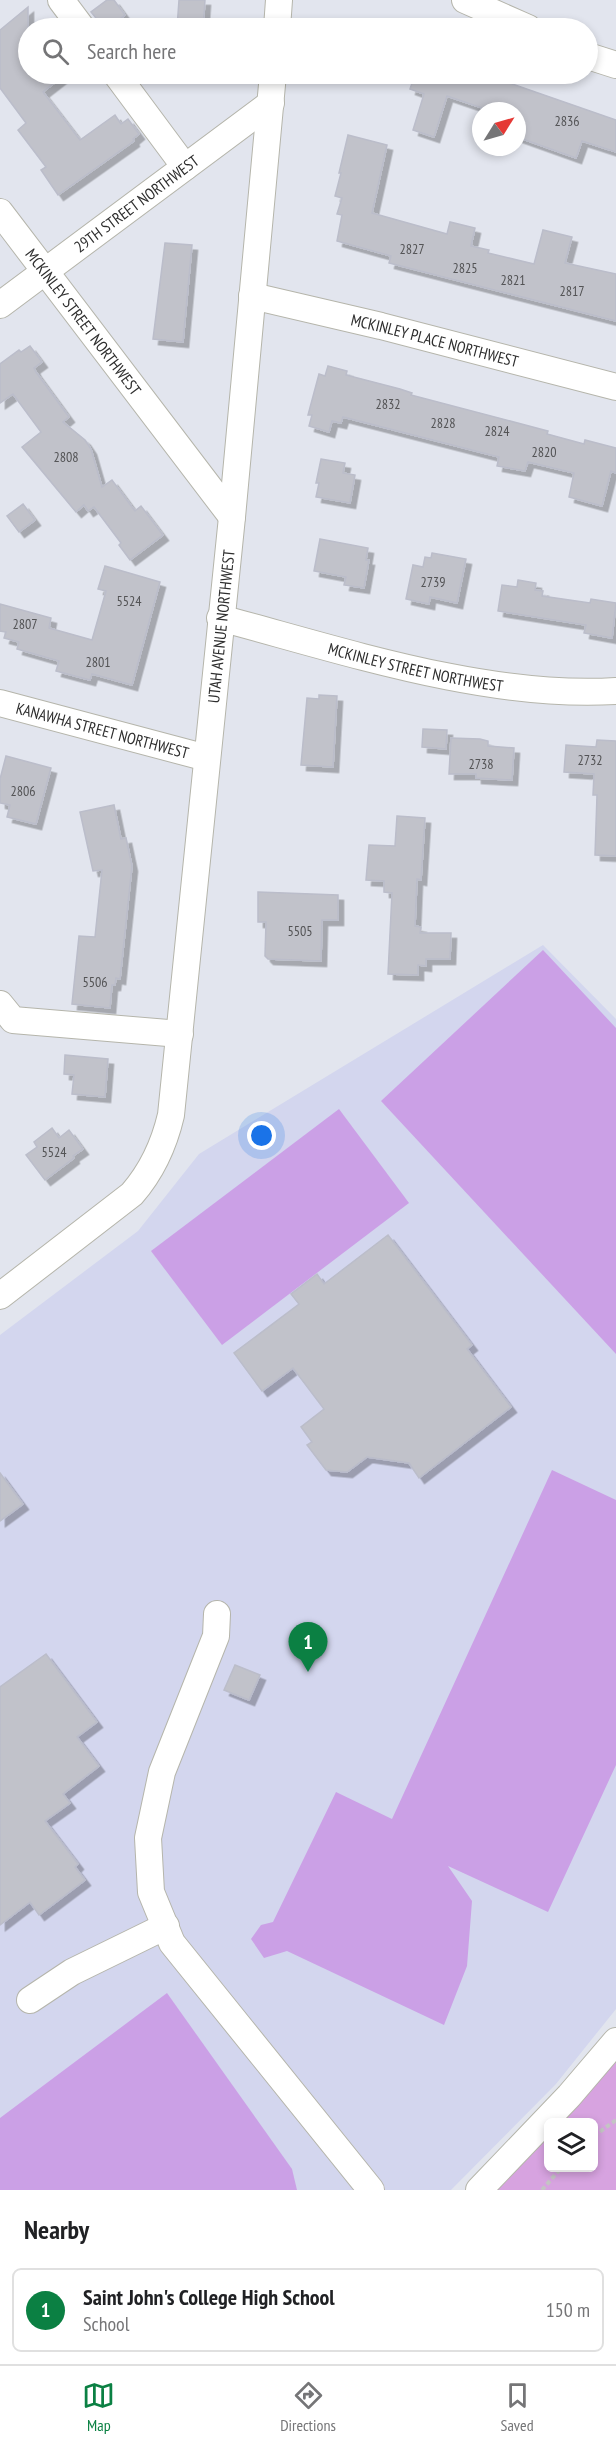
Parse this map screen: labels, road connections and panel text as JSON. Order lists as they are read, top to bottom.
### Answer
{
  "streets": {
    "street": [
      "29TH STREET NORTHWEST",
      "MCKINLEY STREET NORTHWEST",
      "MCKINLEY PLACE NORTHWEST",
      "UTAH AVENUE NORTHWEST",
      "KANAWHA STREET NORTHWEST"
    ]
  },
  "crossings": [
    ["29TH STREET NORTHWEST", "MCKINLEY STREET NORTHWEST"],
    ["29TH STREET NORTHWEST", "UTAH AVENUE NORTHWEST"],
    ["MCKINLEY STREET NORTHWEST", "UTAH AVENUE NORTHWEST"],
    ["MCKINLEY PLACE NORTHWEST", "UTAH AVENUE NORTHWEST"],
    ["UTAH AVENUE NORTHWEST", "KANAWHA STREET NORTHWEST"]
  ],
  "house_numbers": [
    "2836",
    "2827",
    "2825",
    "2821",
    "2817",
    "2832",
    "2828",
    "2824",
    "2820",
    "2808",
    "2739",
    "5524",
    "2807",
    "2801",
    "2732",
    "2738",
    "2806",
    "5505",
    "5506",
    "5524"
  ],
  "north": "top right",
  "page": {
    "search": "Search here",
    "pins": "1",
    "heading": "Nearby",
    "list": [
      {
        "mark": "1",
        "name": "Saint John's College High School",
        "note": "School",
        "value": "150 m"
      }
    ],
    "nav": ["Map", "Directions", "Saved"]
  }
}
